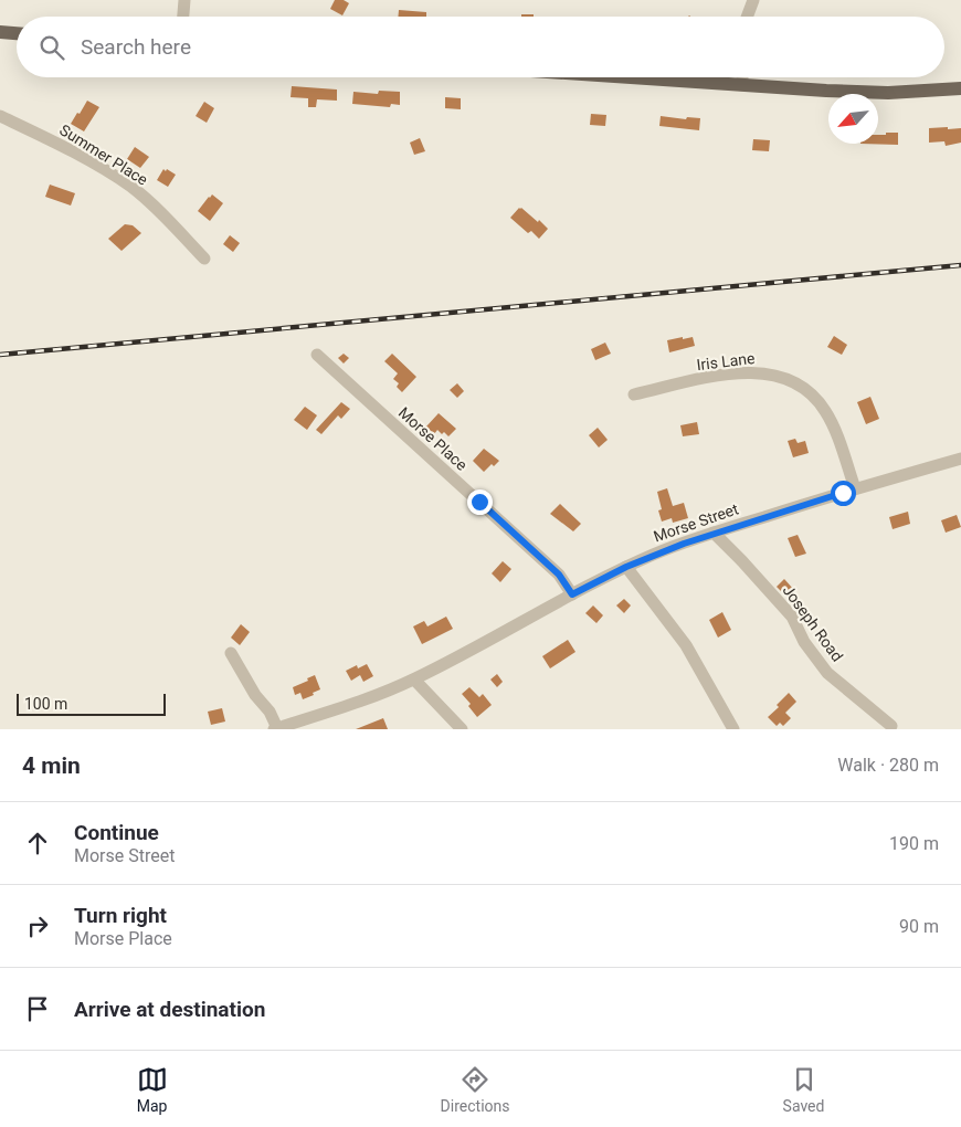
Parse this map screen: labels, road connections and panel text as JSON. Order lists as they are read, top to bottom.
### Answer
{
  "streets": {
    "street": [
      "Summer Place",
      "Iris Lane",
      "Morse Place",
      "Morse Street",
      "Joseph Road"
    ]
  },
  "crossings": [
    ["Iris Lane", "Morse Street"],
    ["Morse Place", "Morse Street"],
    ["Morse Street", "Joseph Road"]
  ],
  "scale_bar": "100 m",
  "north": "bottom left",
  "page": {
    "search": "Search here",
    "scale": "100 m",
    "heading": ["4 min", "Walk · 280 m"],
    "list": [
      ["Continue", "Morse Street", "190 m"],
      ["Turn right", "Morse Place", "90 m"],
      "Arrive at destination"
    ],
    "nav": ["Map", "Directions", "Saved"]
  }
}
